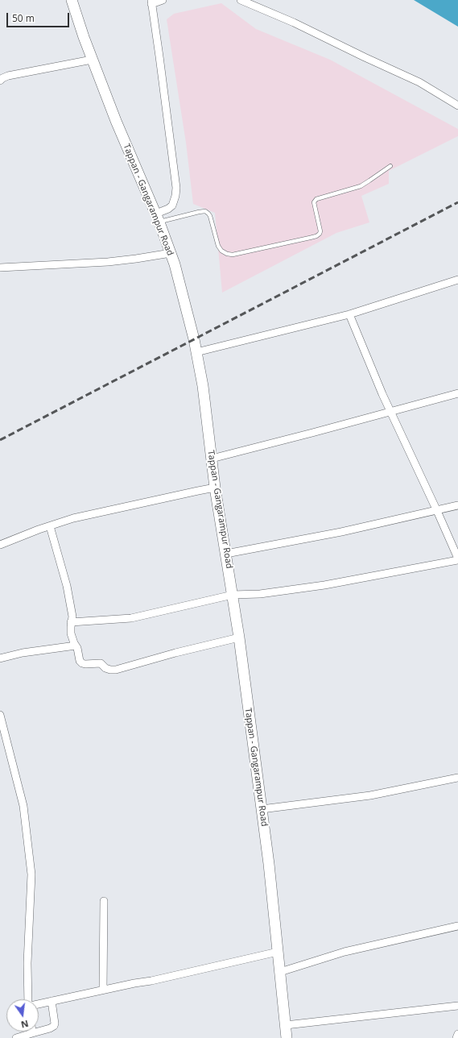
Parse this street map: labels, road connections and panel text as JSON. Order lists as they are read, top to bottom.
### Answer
{
  "streets": {
    "main road": ["Tappan - Gangarampur Road"]
  },
  "scale_bar": "50 m",
  "north": "bottom"
}
